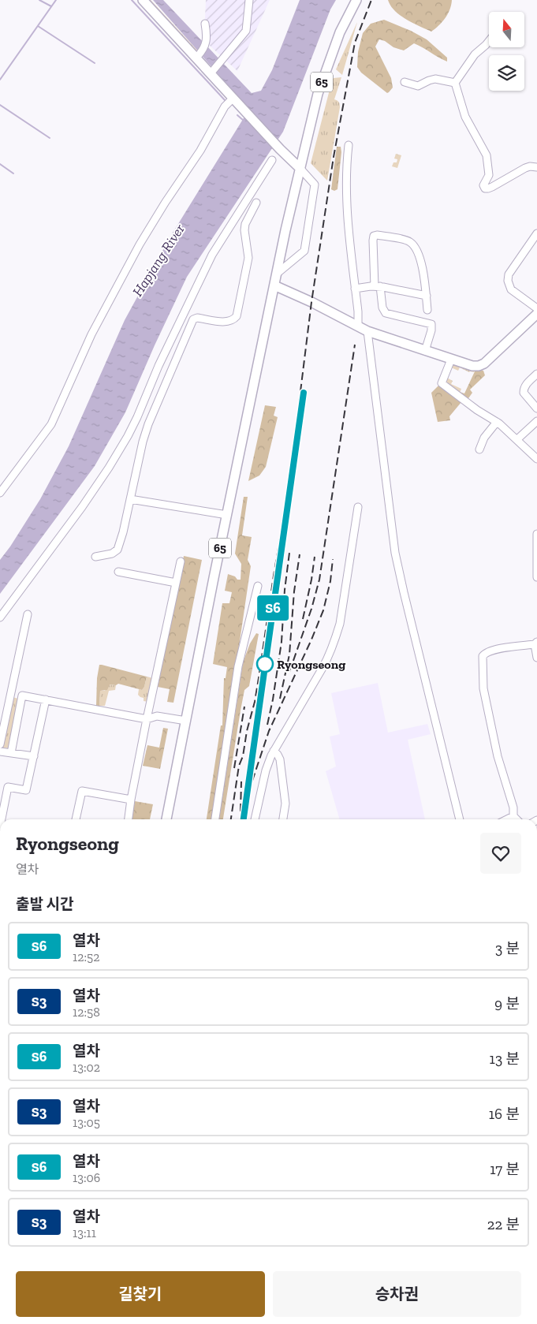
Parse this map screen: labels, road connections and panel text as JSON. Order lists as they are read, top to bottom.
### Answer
{
  "streets": {
    "main road": ["65"]
  },
  "water": ["Hapjang River"],
  "places": ["Ryongseong"],
  "north": "top",
  "page": {
    "on_map": "S6",
    "heading": [
      ["Ryongseong", "열차"],
      "출발 시간"
    ],
    "list": [
      {
        "mark": "S6",
        "name": "열차",
        "note": "12:52",
        "value": "3 분"
      },
      {
        "mark": "S3",
        "name": "열차",
        "note": "12:58",
        "value": "9 분"
      },
      {
        "mark": "S6",
        "name": "열차",
        "note": "13:02",
        "value": "13 분"
      },
      {
        "mark": "S3",
        "name": "열차",
        "note": "13:05",
        "value": "16 분"
      },
      {
        "mark": "S6",
        "name": "열차",
        "note": "13:06",
        "value": "17 분"
      },
      {
        "mark": "S3",
        "name": "열차",
        "note": "13:11",
        "value": "22 분"
      }
    ],
    "buttons": ["길찾기", "승차권"]
  }
}
